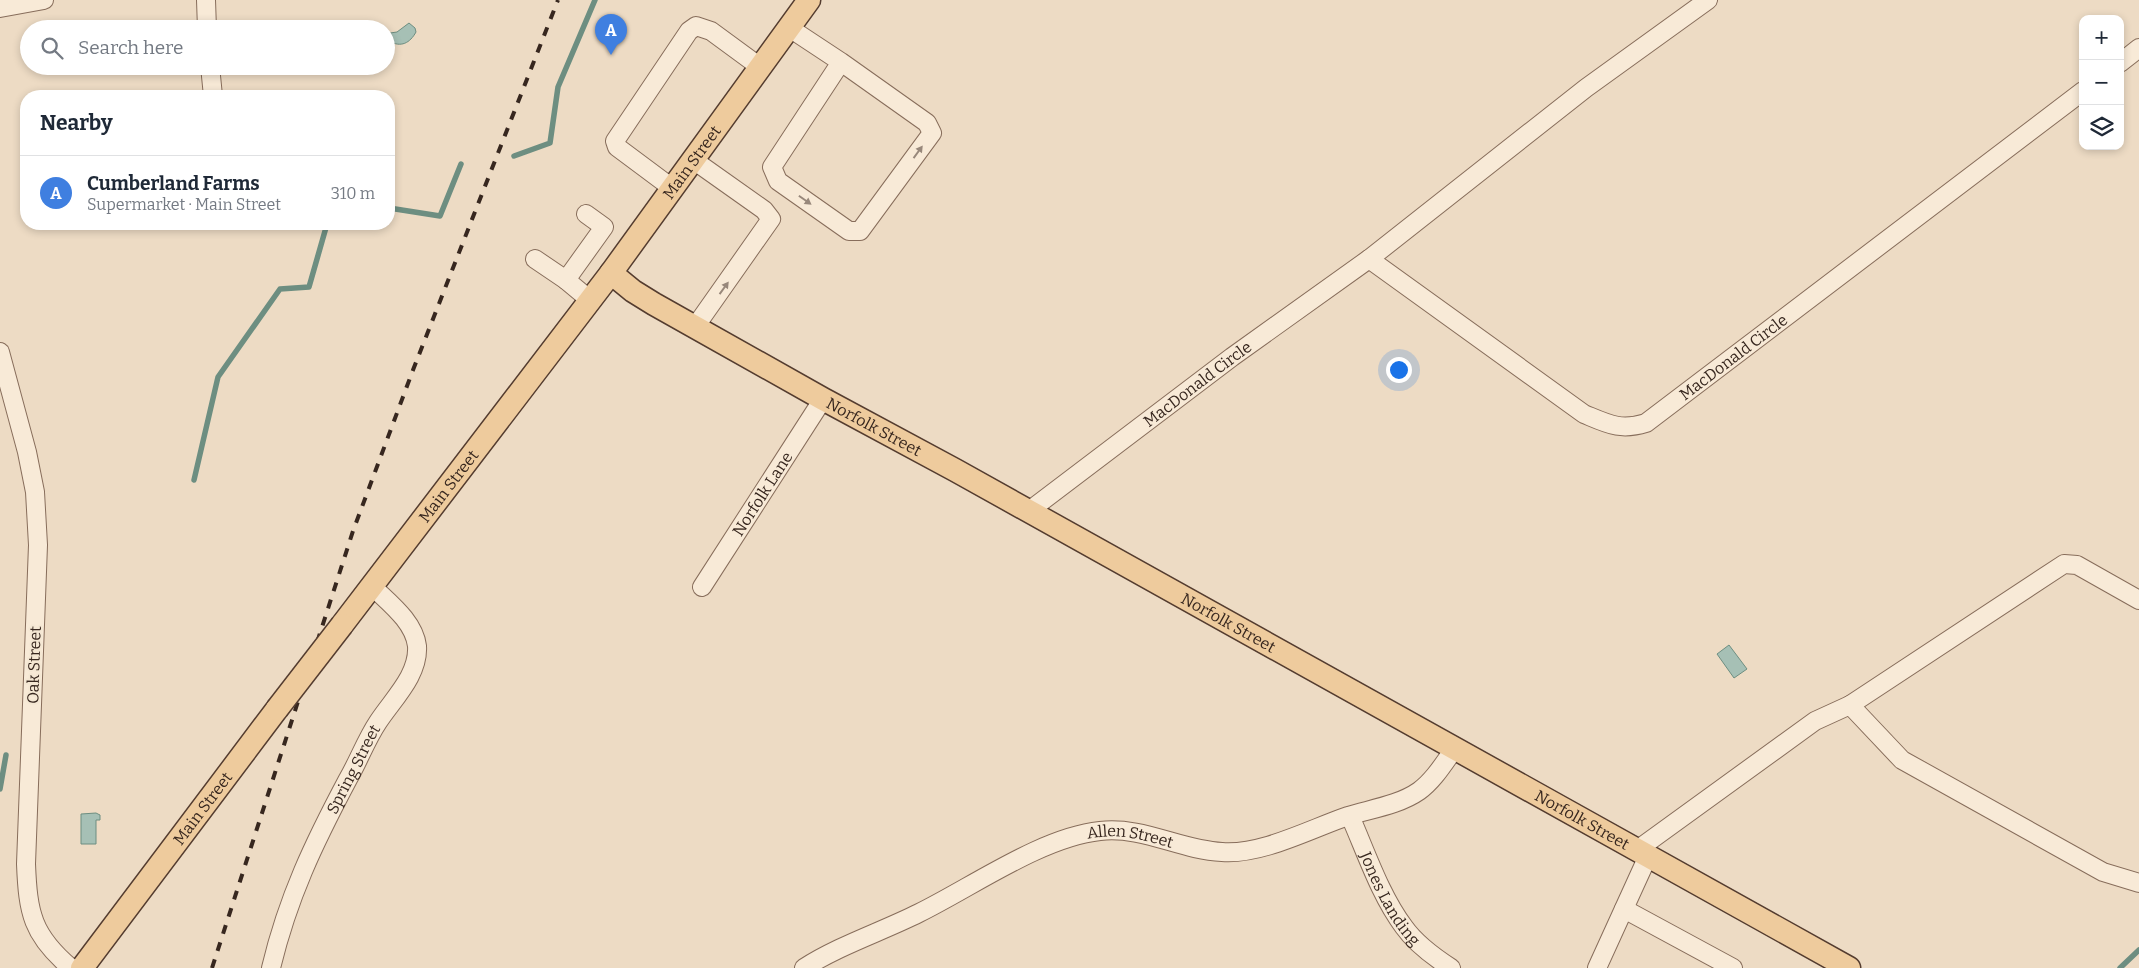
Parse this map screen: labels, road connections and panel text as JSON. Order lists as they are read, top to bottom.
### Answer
{
  "streets": {
    "main road": ["Main Street", "Norfolk Street"],
    "street": [
      "MacDonald Circle",
      "Norfolk Lane",
      "Oak Street",
      "Spring Street",
      "Allen Street",
      "Jones Landing"
    ]
  },
  "crossings": [
    ["Main Street", "Norfolk Street"],
    ["Main Street", "Spring Street"],
    ["MacDonald Circle", "Norfolk Street"],
    ["Norfolk Street", "Norfolk Lane"],
    ["Norfolk Street", "Allen Street"],
    ["Allen Street", "Jones Landing"]
  ],
  "page": {
    "pins": "A",
    "map_buttons": ["+", "−"],
    "search": "Search here",
    "heading": "Nearby",
    "list": [
      {
        "mark": "A",
        "name": "Cumberland Farms",
        "note": "Supermarket · Main Street",
        "value": "310 m"
      }
    ]
  }
}
